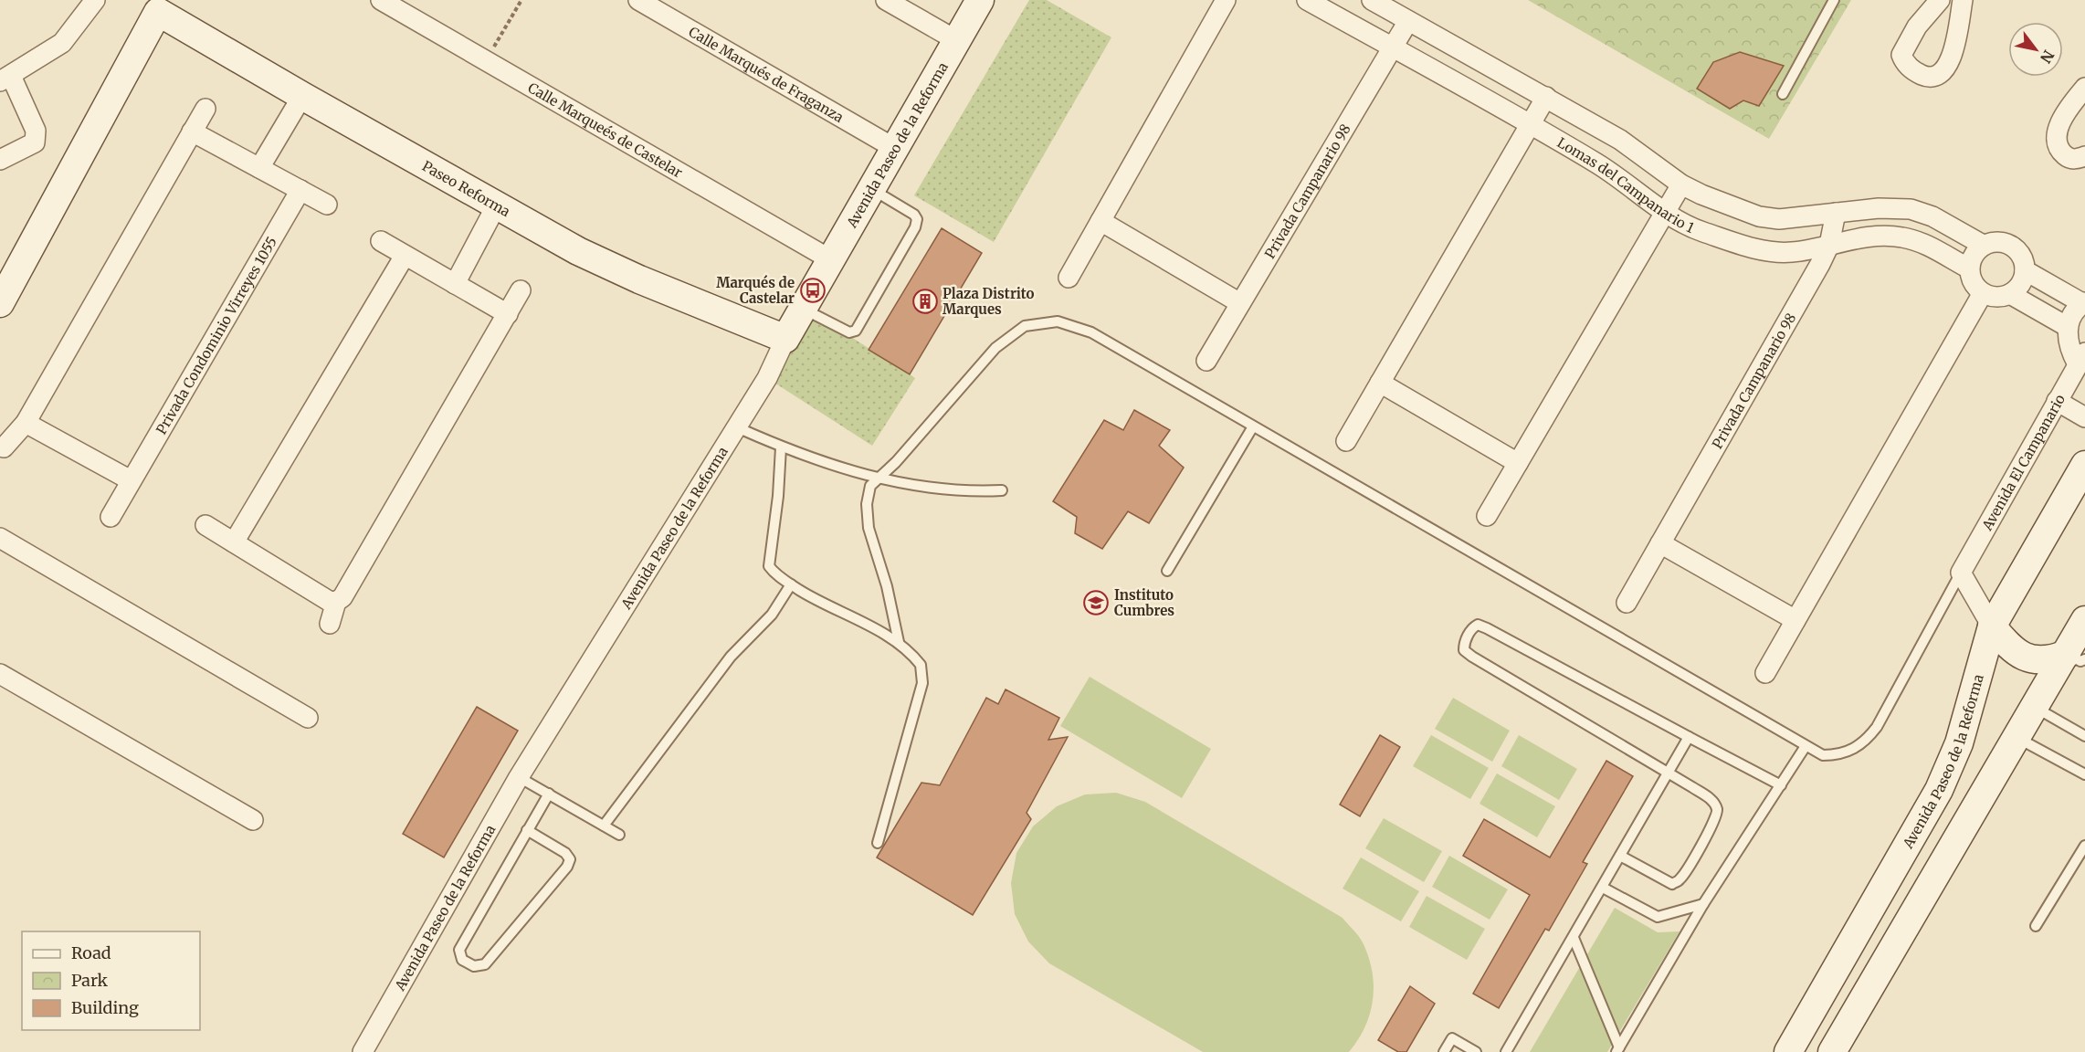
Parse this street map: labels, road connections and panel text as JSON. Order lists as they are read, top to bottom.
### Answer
{
  "streets": {
    "street": [
      "Calle Marqués de Fraganza",
      "Calle Marqueés de Castelar",
      "Avenida Paseo de la Reforma",
      "Lomas del Campanario 1",
      "Paseo Reforma",
      "Privada Campanario 98",
      "Privada Condominio Virreyes 1055",
      "Avenida El Campanario"
    ]
  },
  "crossings": [
    ["Calle Marqués de Fraganza", "Avenida Paseo de la Reforma"],
    ["Calle Marqueés de Castelar", "Avenida Paseo de la Reforma"],
    ["Avenida Paseo de la Reforma", "Paseo Reforma"],
    ["Lomas del Campanario 1", "Privada Campanario 98"]
  ],
  "places": {
    "bus stop": ["Marqués de Castelar"],
    "building": ["Plaza Distrito Marques"],
    "school or university": ["Instituto Cumbres"]
  },
  "legend": ["Road", "Park", "Building"],
  "north": "bottom right"
}
